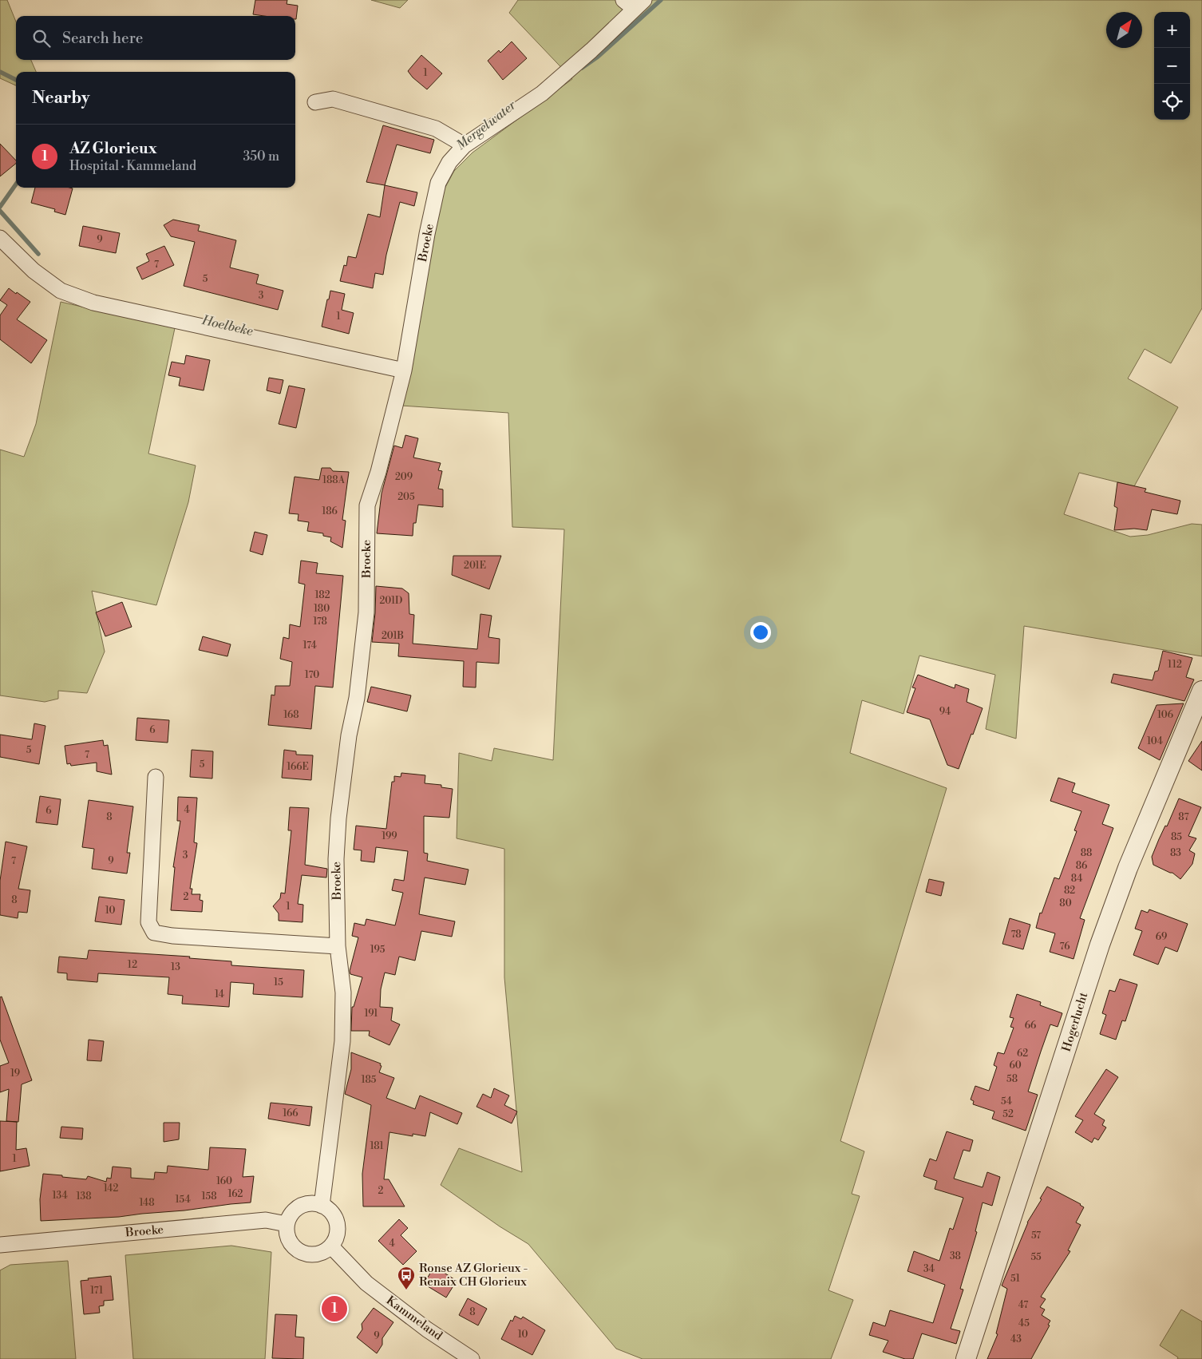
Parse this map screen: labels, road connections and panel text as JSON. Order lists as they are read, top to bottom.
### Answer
{
  "streets": {
    "street": ["Broeke", "Hogerlucht", "Kammeland"]
  },
  "crossings": [
    ["Broeke", "Kammeland"]
  ],
  "water": ["Mergelwater", "Hoelbeke"],
  "places": {
    "bus stop": ["Ronse AZ Glorieux - Renaix CH Glorieux"]
  },
  "house_numbers": [
    "1",
    "9",
    "7",
    "5",
    "3",
    "1",
    "209",
    "188A",
    "205",
    "186",
    "201E",
    "182",
    "201D",
    "180",
    "178",
    "201B",
    "174",
    "112",
    "170",
    "94",
    "168",
    "106",
    "6",
    "104",
    "5",
    "7",
    "5",
    "166E",
    "4",
    "6",
    "8",
    "87",
    "199",
    "85",
    "88",
    "83",
    "3",
    "7",
    "9",
    "86",
    "84",
    "82",
    "2",
    "8",
    "80",
    "1",
    "10",
    "78",
    "69",
    "76",
    "195",
    "12",
    "13",
    "15",
    "14",
    "191",
    "66",
    "62",
    "60",
    "19",
    "58",
    "185",
    "54",
    "166",
    "52",
    "181",
    "1",
    "160",
    "142",
    "2",
    "162",
    "134",
    "138",
    "158",
    "154",
    "148",
    "57",
    "4",
    "38",
    "55",
    "34",
    "51",
    "171",
    "47",
    "8",
    "45",
    "10",
    "9",
    "43"
  ],
  "north": "top right",
  "page": {
    "map_buttons": ["+", "−"],
    "search": "Search here",
    "heading": "Nearby",
    "list": [
      {
        "mark": "1",
        "name": "AZ Glorieux",
        "note": "Hospital · Kammeland",
        "value": "350 m"
      }
    ],
    "pins": "1"
  }
}
